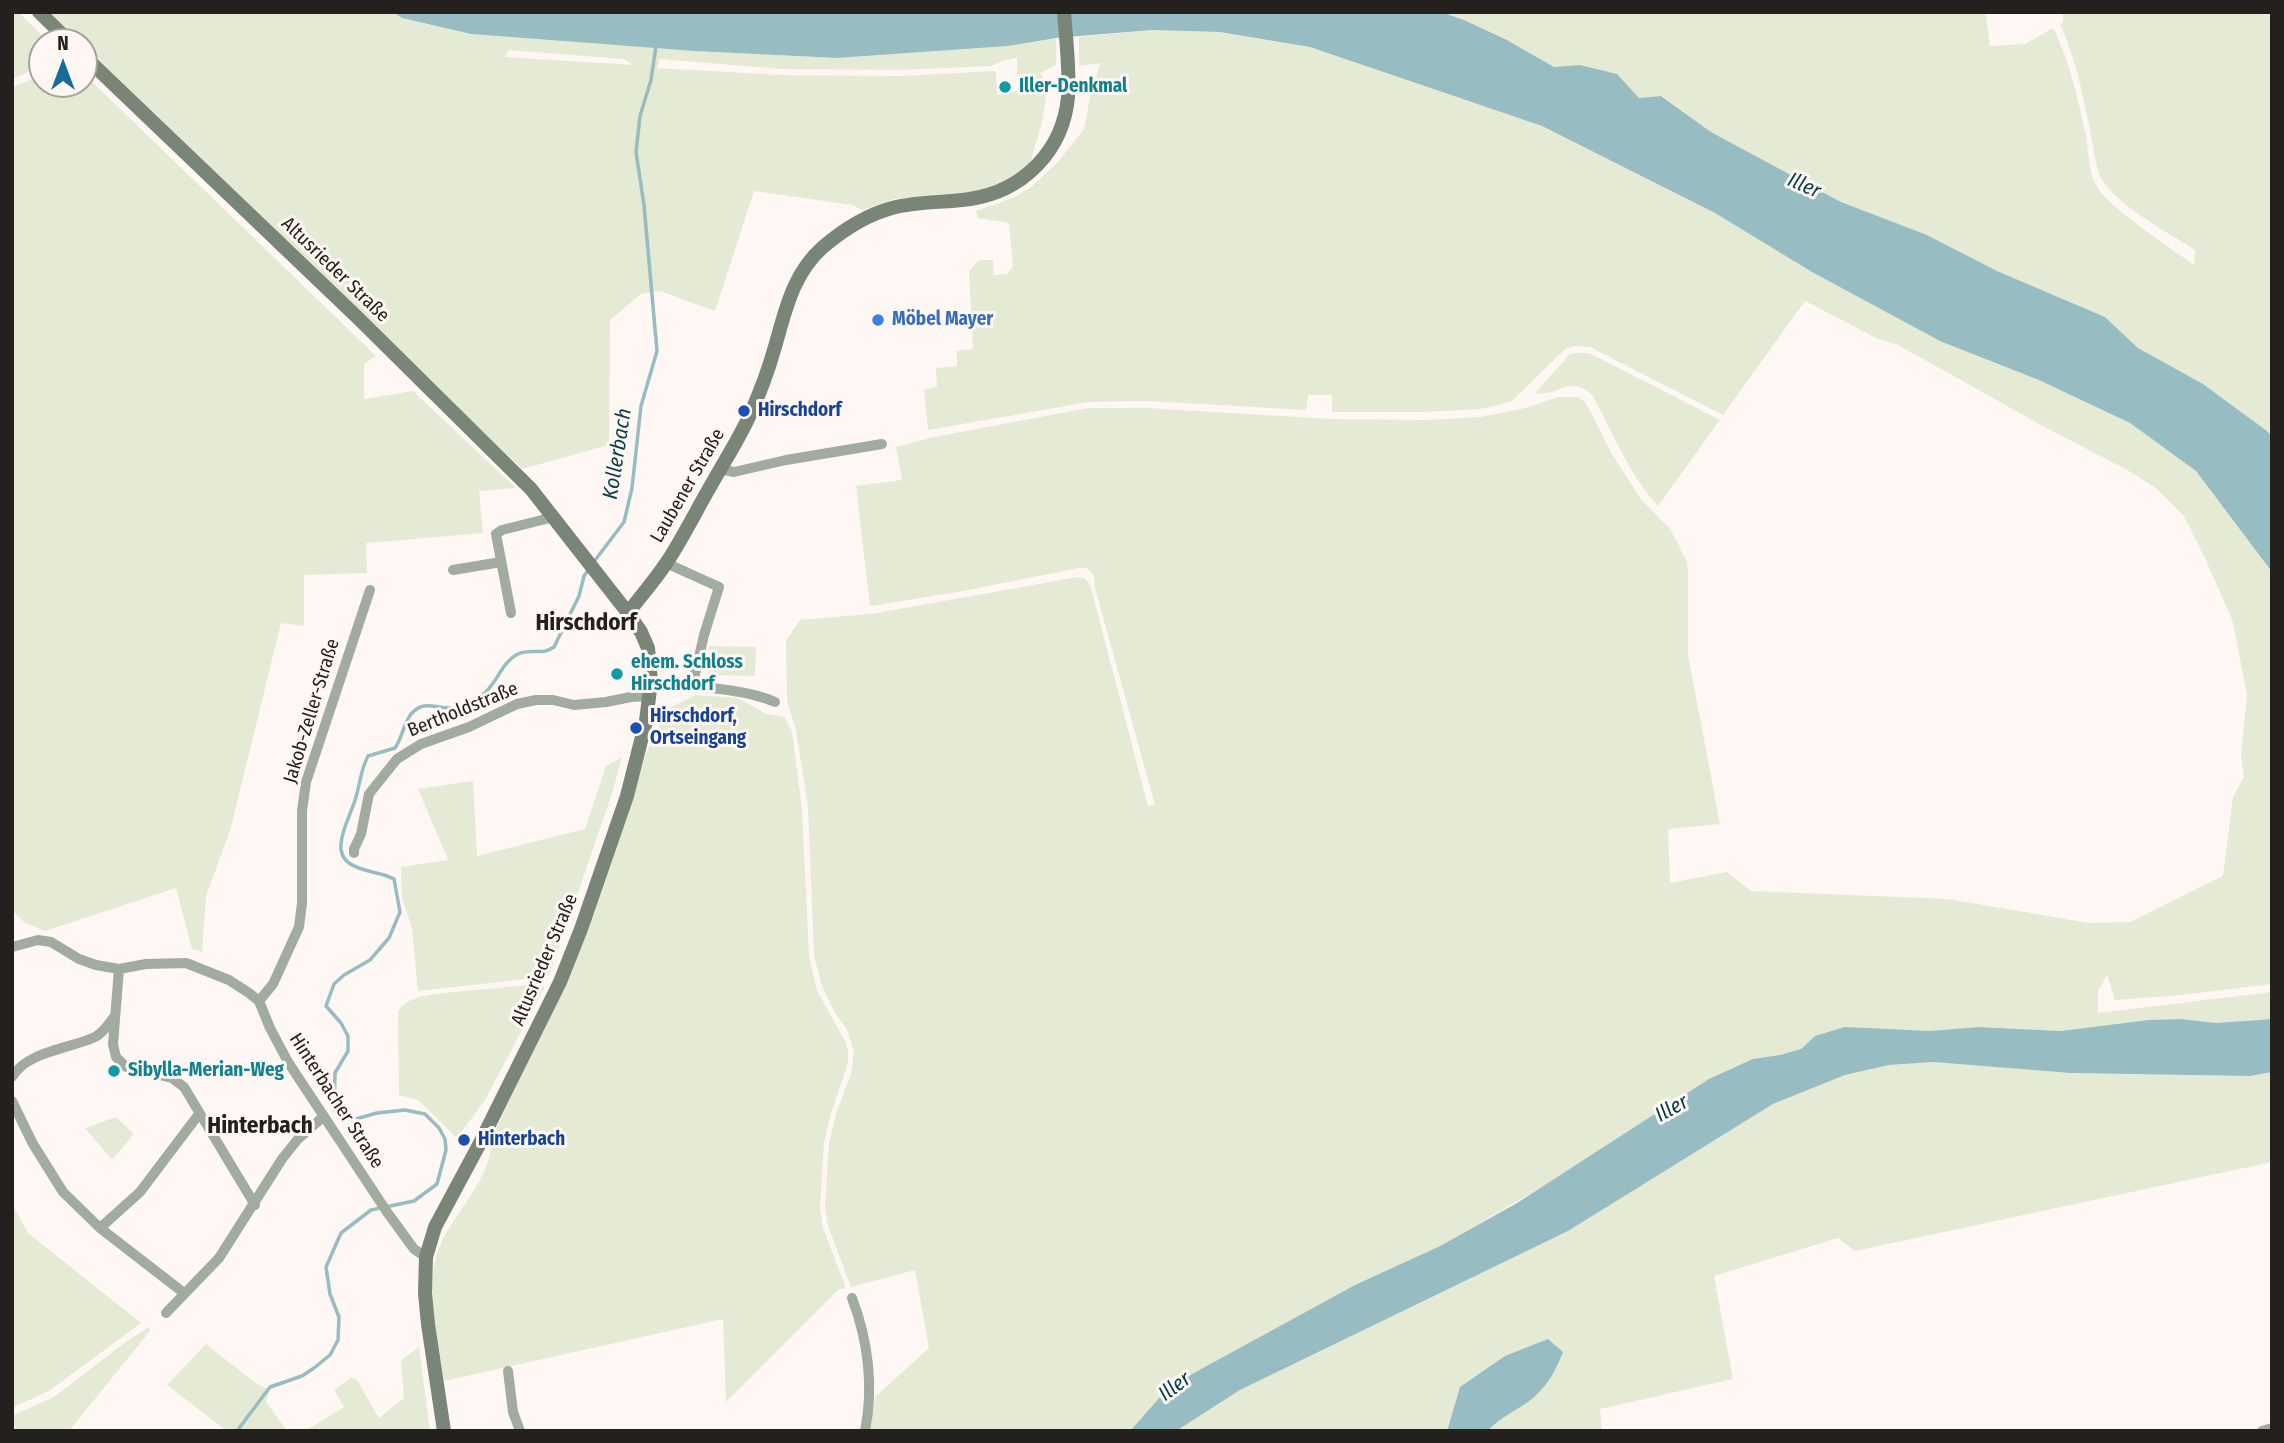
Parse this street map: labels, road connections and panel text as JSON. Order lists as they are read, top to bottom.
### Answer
{
  "streets": {
    "main road": ["Altusrieder Straße", "Laubener Straße"],
    "street": ["Bertholdstraße", "Jakob-Zeller-Straße", "Hinterbacher Straße"]
  },
  "crossings": [
    ["Altusrieder Straße", "Laubener Straße"],
    ["Altusrieder Straße", "Bertholdstraße"],
    ["Altusrieder Straße", "Hinterbacher Straße"],
    ["Jakob-Zeller-Straße", "Hinterbacher Straße"]
  ],
  "districts": ["Hirschdorf", "Hinterbach"],
  "water": ["Iller", "Kollerbach"],
  "places": [
    "Iller-Denkmal",
    "Möbel Mayer",
    "Hirschdorf",
    "ehem. Schloss Hirschdorf",
    "Hirschdorf, Ortseingang",
    "Sibylla-Merian-Weg",
    "Hinterbach"
  ],
  "north": "top"
}
